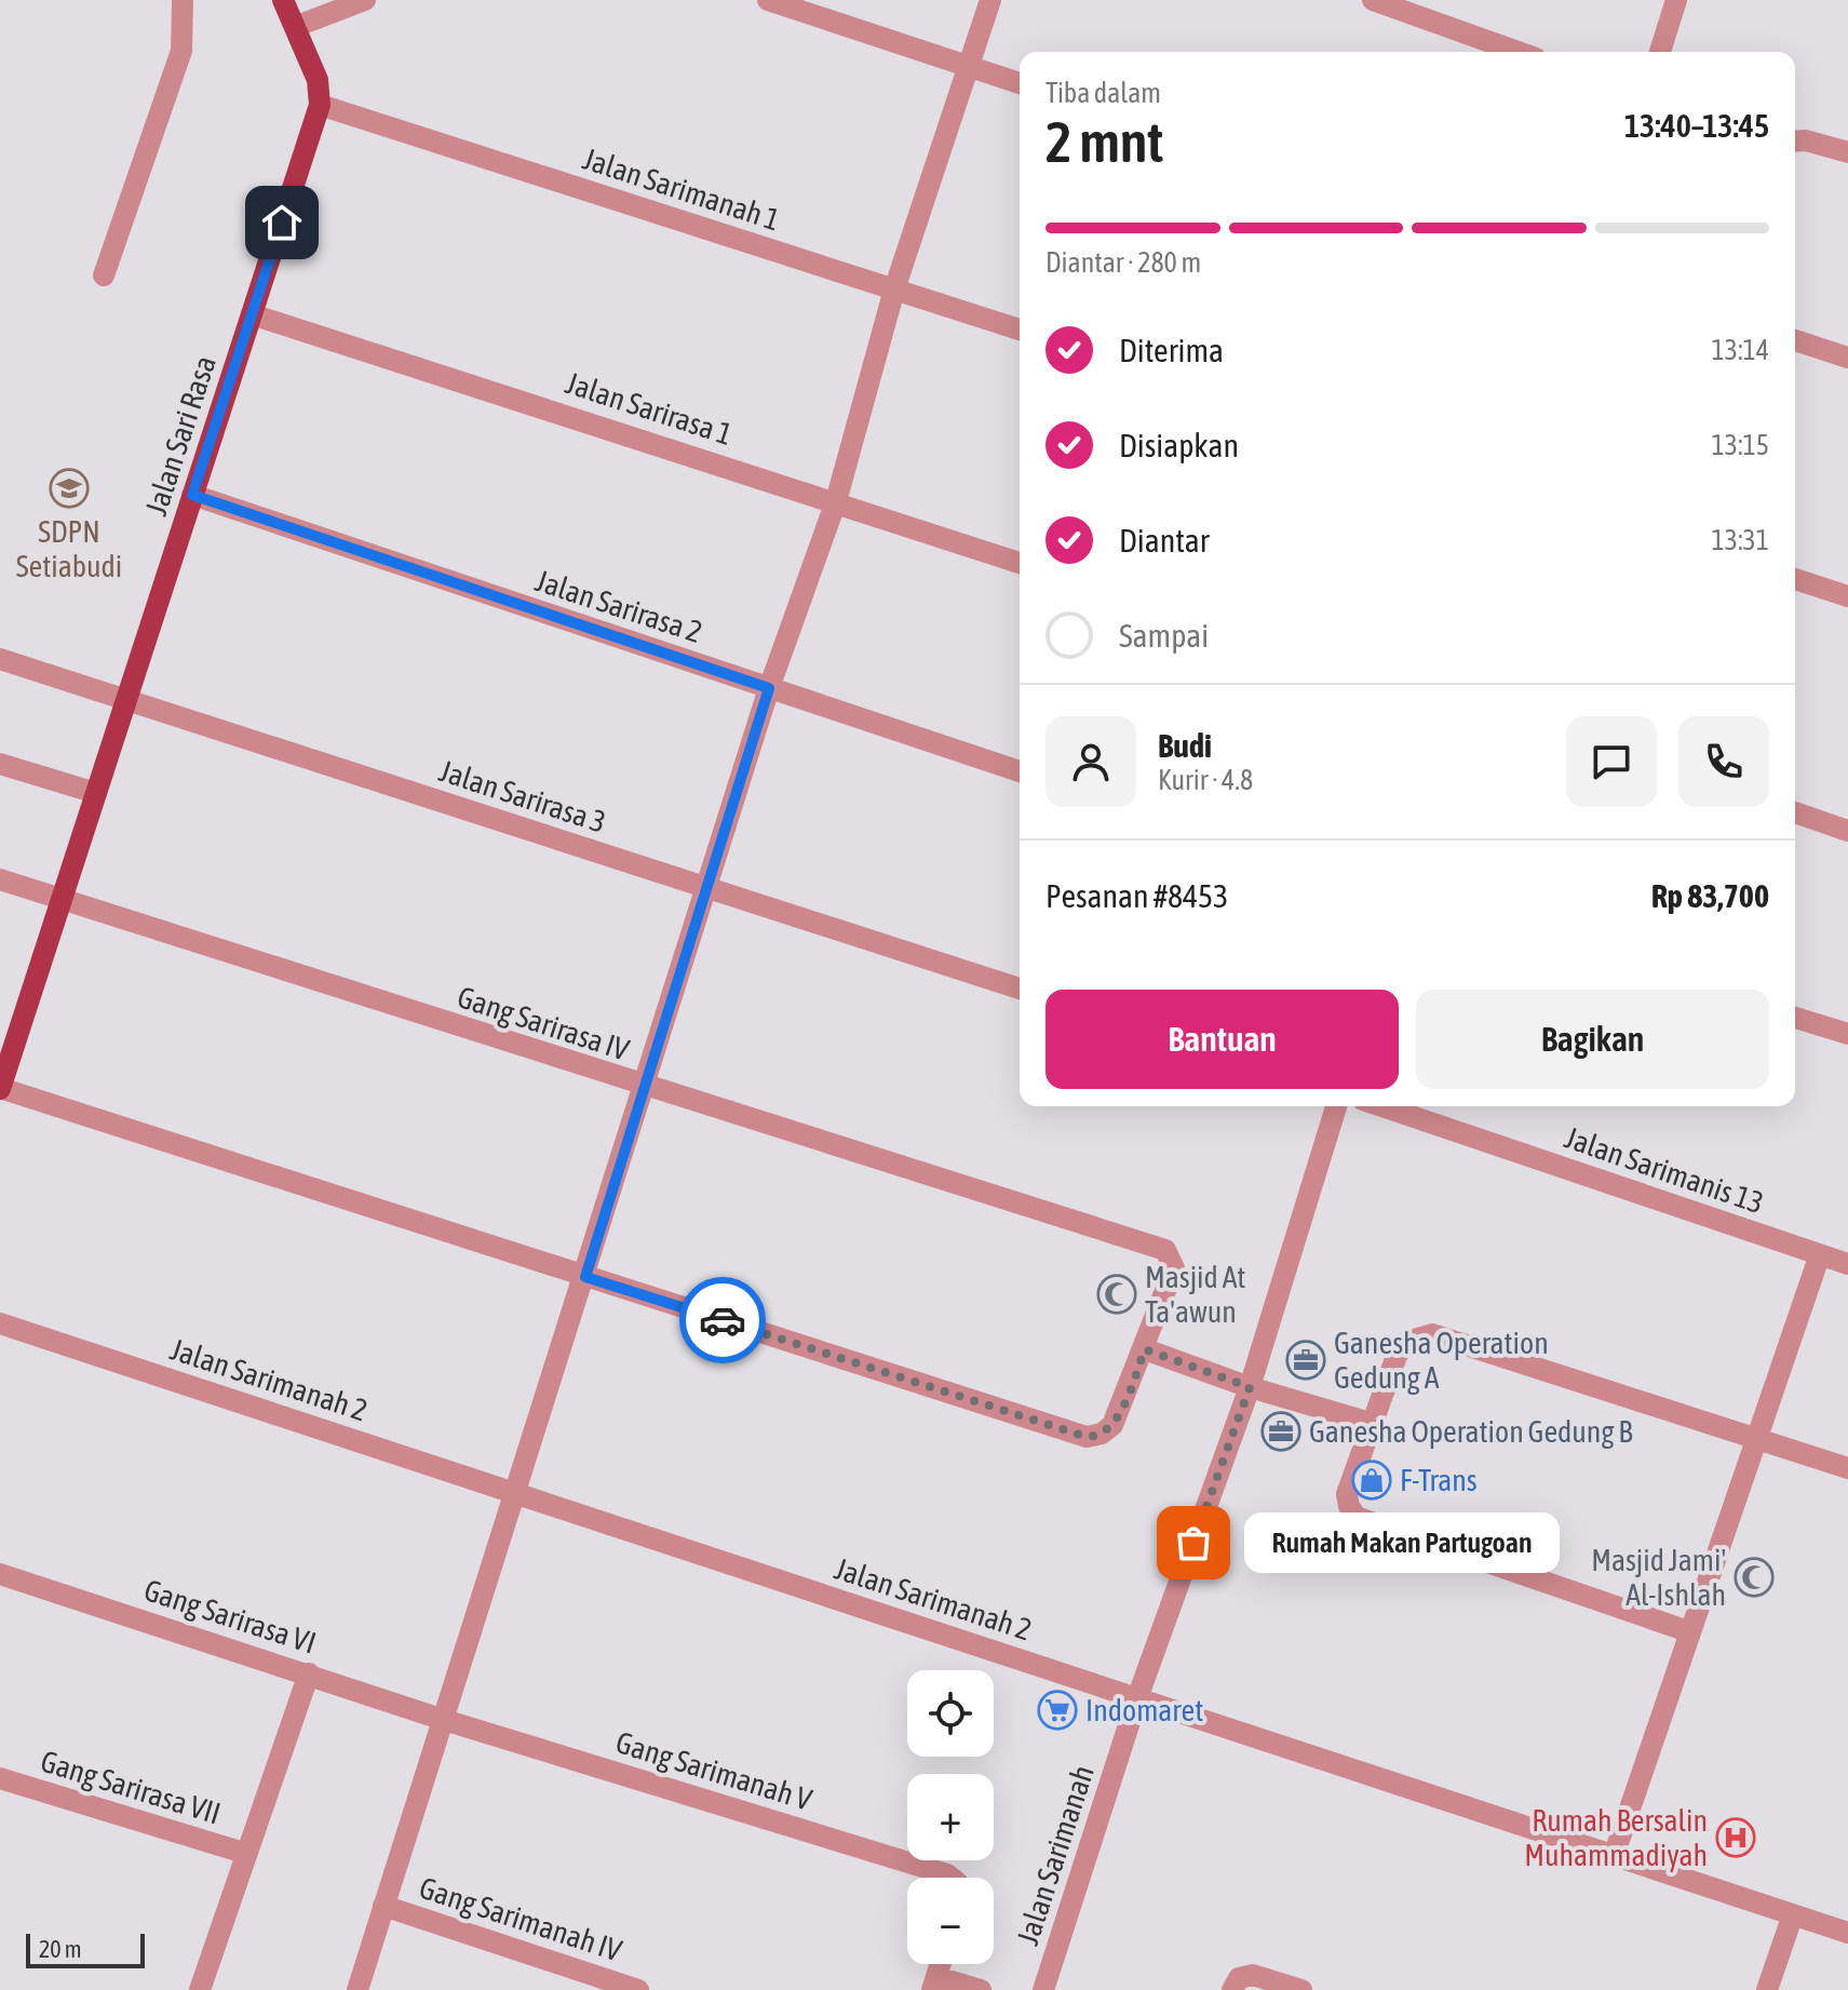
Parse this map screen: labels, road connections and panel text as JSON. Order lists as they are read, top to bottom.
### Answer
{
  "streets": {
    "main road": ["Jalan Sari Rasa"],
    "street": [
      "Jalan Sarimanah 1",
      "Jalan Sarirasa 1",
      "Jalan Sarirasa 2",
      "Jalan Sarirasa 3",
      "Gang Sarirasa IV",
      "Jalan Sarimanis 13",
      "Jalan Sarimanah 2",
      "Gang Sarirasa VI",
      "Gang Sarimanah V",
      "Gang Sarirasa VII",
      "Jalan Sarimanah",
      "Gang Sarimanah IV"
    ]
  },
  "crossings": [
    ["Jalan Sarimanah 1", "Jalan Sari Rasa"],
    ["Jalan Sarirasa 1", "Jalan Sari Rasa"],
    ["Jalan Sari Rasa", "Jalan Sarirasa 2"],
    ["Jalan Sari Rasa", "Jalan Sarirasa 3"],
    ["Jalan Sari Rasa", "Gang Sarirasa IV"],
    ["Jalan Sarimanah 2", "Jalan Sarimanah"],
    ["Gang Sarirasa VI", "Gang Sarimanah V"]
  ],
  "places": {
    "school or university": ["SDPN Setiabudi"],
    "mosque": ["Masjid At Ta'awun", "Masjid Jami' Al-Ishlah"],
    "office": ["Ganesha Operation Gedung A", "Ganesha Operation Gedung B"],
    "shop": ["F-Trans"],
    "other": ["Rumah Makan Partugoan"],
    "supermarket": ["Indomaret"],
    "hospital": ["Rumah Bersalin Muhammadiyah"]
  },
  "scale_bar": "20 m",
  "page": {
    "heading": ["2 mnt", "Tiba dalam", "13:40–13:45"],
    "panel": [
      "Budi",
      "Kurir · 4.8",
      "Pesanan #8453",
      "Rp 83,700"
    ],
    "bar": "Diantar · 280 m",
    "list": [
      ["Diterima", "13:14"],
      ["Disiapkan", "13:15"],
      ["Diantar", "13:31"],
      "Sampai"
    ],
    "buttons": ["Bantuan", "Bagikan"],
    "bubble": "Rumah Makan Partugoan",
    "map_buttons": ["+", "−"],
    "scale": "20 m"
  }
}
